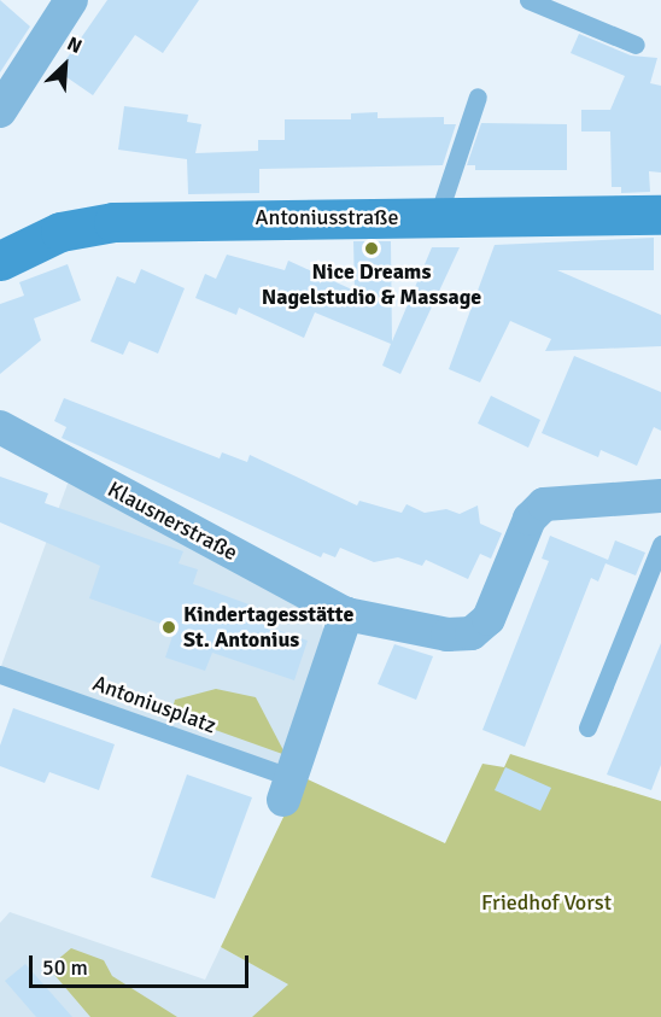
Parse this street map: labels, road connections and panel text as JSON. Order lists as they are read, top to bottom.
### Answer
{
  "streets": {
    "street": ["Antoniusstraße", "Klausnerstraße"],
    "lane": ["Antoniusplatz"]
  },
  "parks": ["Friedhof Vorst"],
  "places": ["Nice Dreams Nagelstudio & Massage", "Kindertagesstätte St. Antonius"],
  "scale_bar": "50 m",
  "north": "top right"
}
